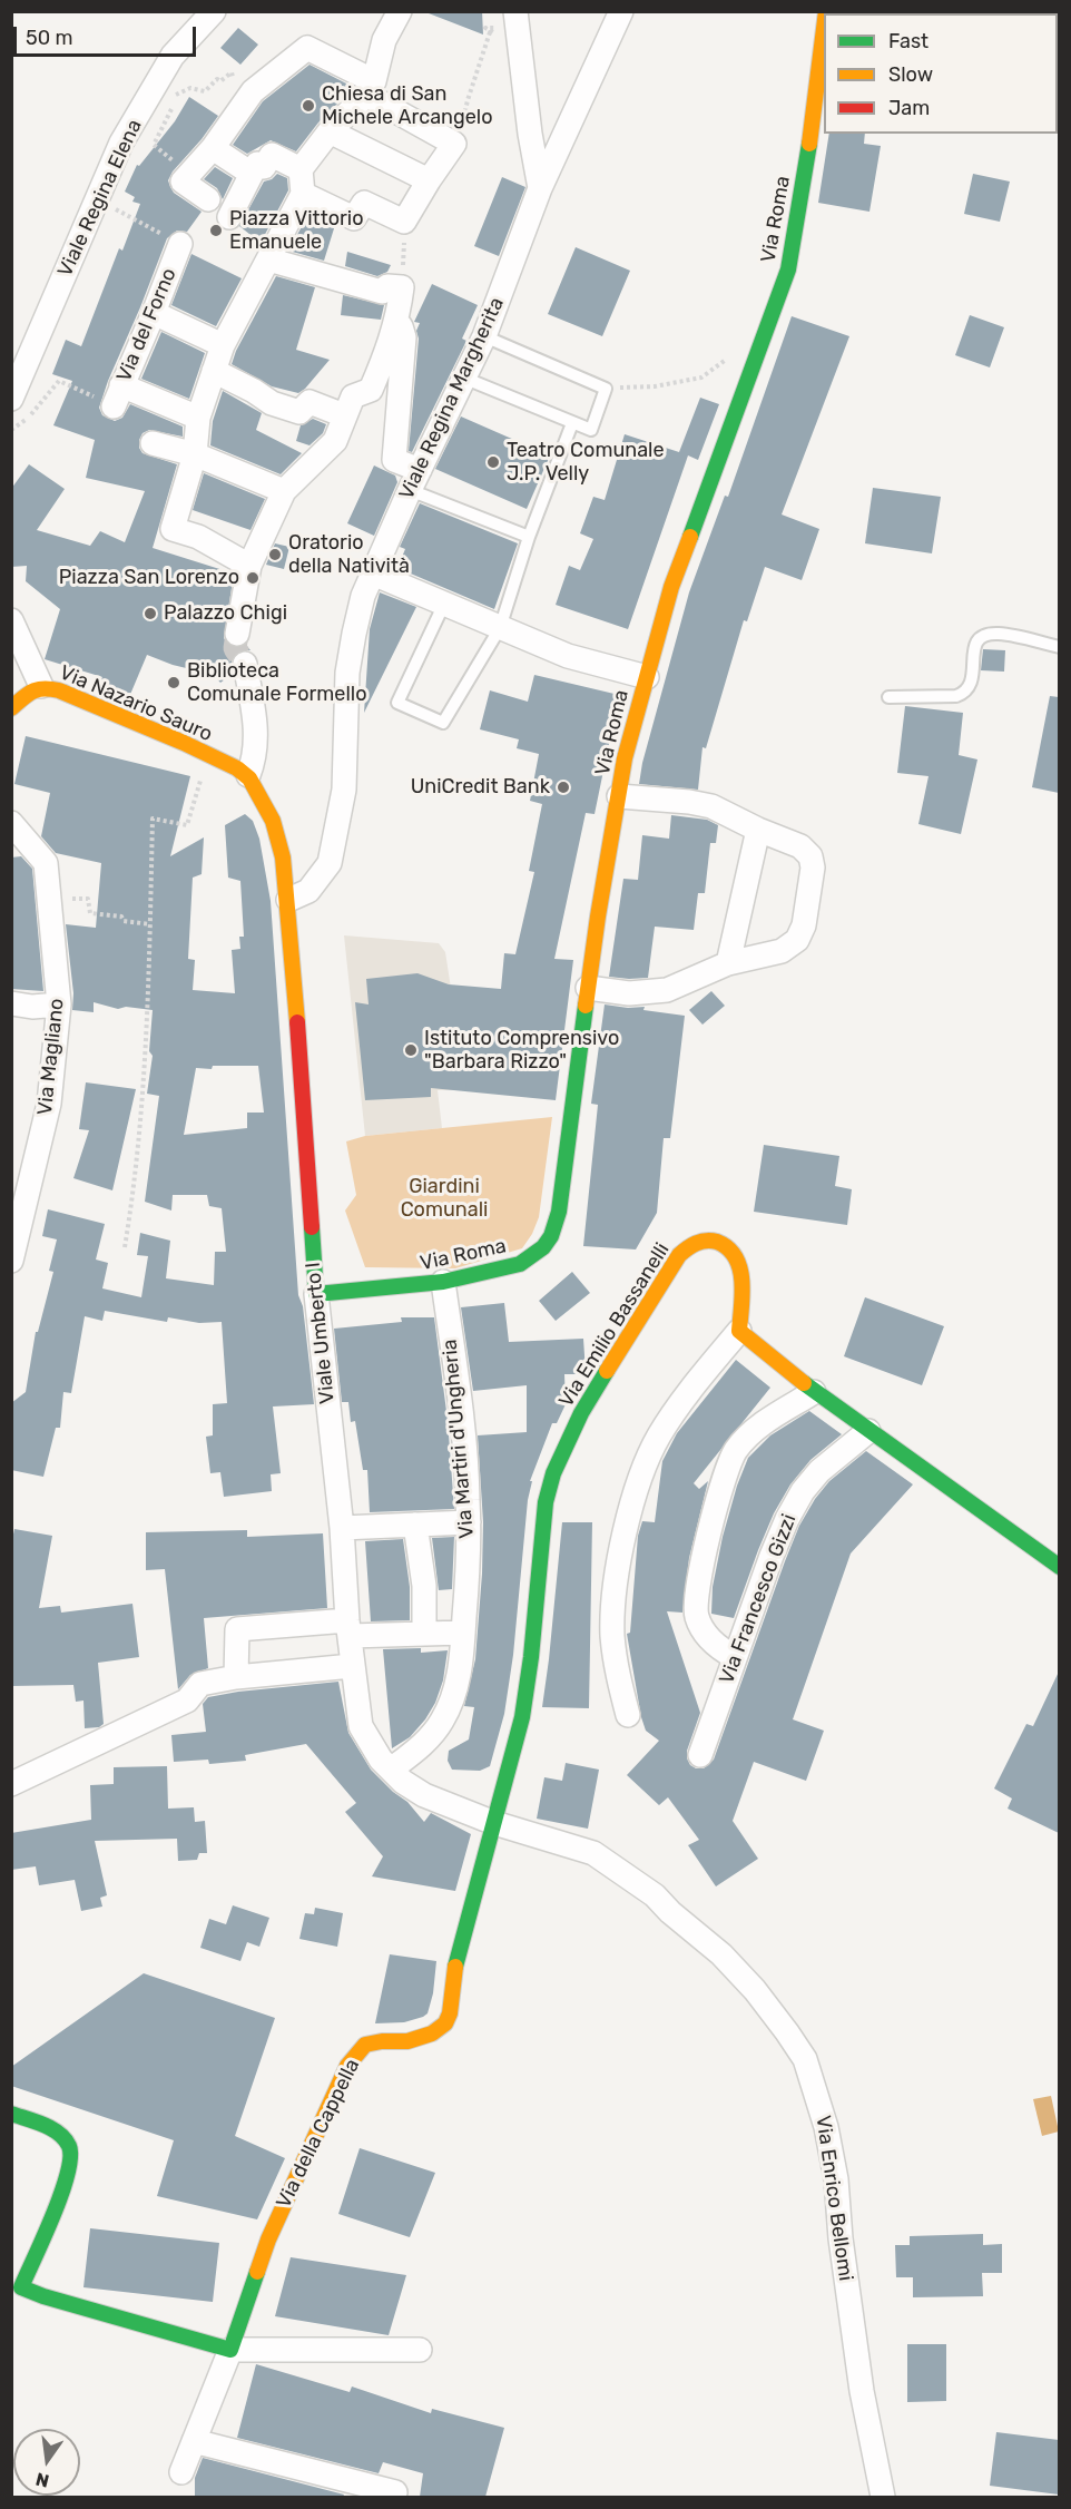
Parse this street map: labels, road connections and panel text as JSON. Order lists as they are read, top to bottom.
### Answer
{
  "streets": {
    "street": [
      "Viale Regina Elena",
      "Via Roma",
      "Via del Forno",
      "Viale Regina Margherita",
      "Via Nazario Sauro",
      "Via Magliano",
      "Via Emilio Bassanelli",
      "Viale Umberto I",
      "Via Martiri d'Ungheria",
      "Via Francesco Gizzi",
      "Via della Cappella",
      "Via Enrico Bellomi"
    ]
  },
  "crossings": [
    ["Via Roma", "Viale Umberto I"],
    ["Via Roma", "Via Martiri d'Ungheria"],
    ["Viale Regina Margherita", "Viale Umberto I"],
    ["Via Nazario Sauro", "Viale Umberto I"],
    ["Via Emilio Bassanelli", "Viale Umberto I"],
    ["Via Emilio Bassanelli", "Via della Cappella"],
    ["Via Emilio Bassanelli", "Via Enrico Bellomi"],
    ["Viale Umberto I", "Via Martiri d'Ungheria"],
    ["Viale Umberto I", "Via della Cappella"],
    ["Viale Umberto I", "Via Enrico Bellomi"],
    ["Via della Cappella", "Via Enrico Bellomi"]
  ],
  "parks": ["Giardini Comunali"],
  "places": [
    "Chiesa di San Michele Arcangelo",
    "Piazza Vittorio Emanuele",
    "Teatro Comunale J.P. Velly",
    "Oratorio della Natività",
    "Piazza San Lorenzo",
    "Palazzo Chigi",
    "Biblioteca Comunale Formello",
    "UniCredit Bank",
    "Istituto Comprensivo \"Barbara Rizzo\""
  ],
  "legend": ["Fast", "Slow", "Jam"],
  "scale_bar": "50 m",
  "north": "bottom"
}
